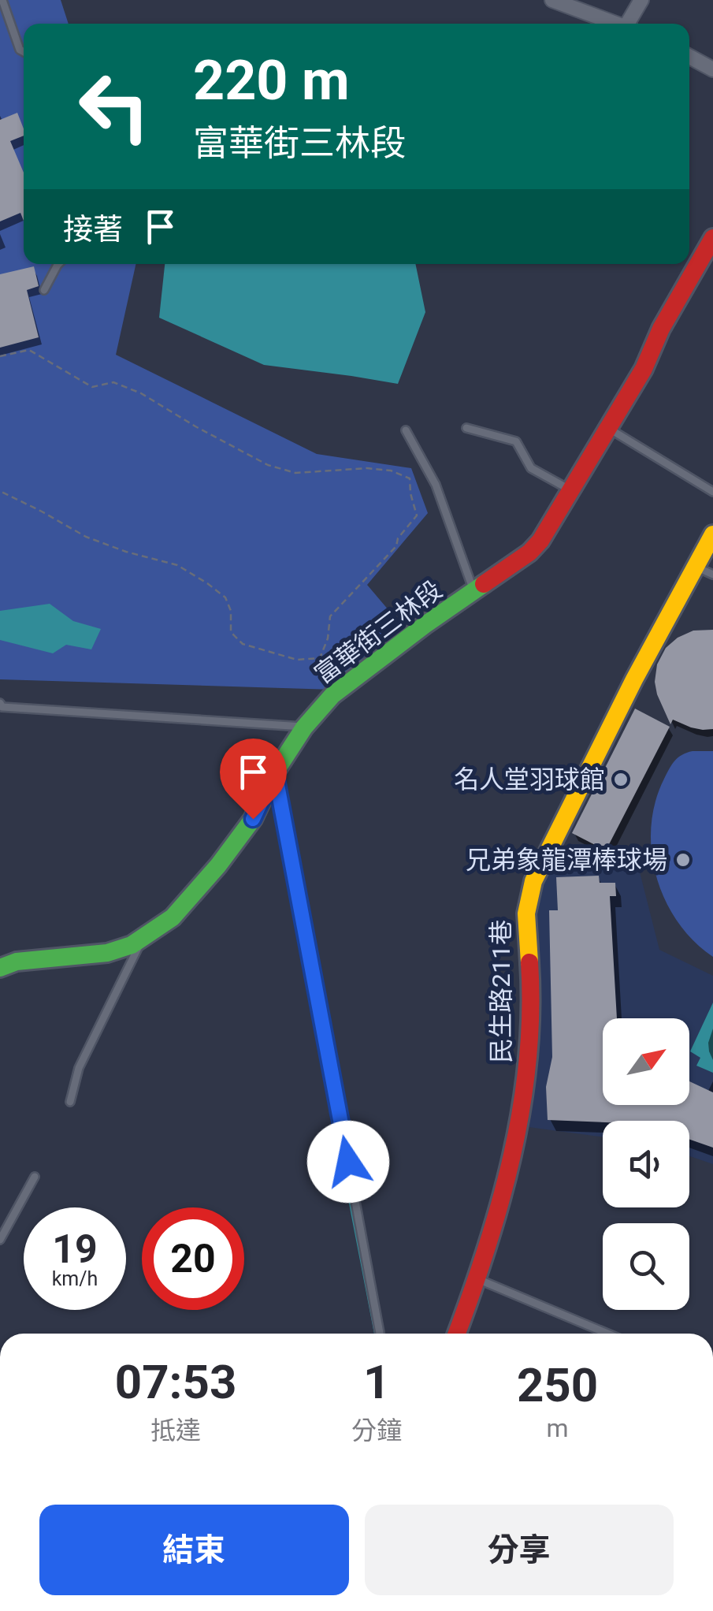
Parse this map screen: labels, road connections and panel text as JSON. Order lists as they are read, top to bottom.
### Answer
{
  "streets": {
    "street": ["富華街三林段", "民生路211巷"]
  },
  "places": ["名人堂羽球館", "兄弟象龍潭棒球場"],
  "north": "top right",
  "page": {
    "turn": ["220 m", "富華街三林段"],
    "then": "接著",
    "speed": "19 km/h",
    "limit": "20",
    "eta": [
      "07:53",
      "抵達",
      "1",
      "分鐘",
      "250",
      "m"
    ],
    "buttons": ["結束", "分享"]
  }
}
